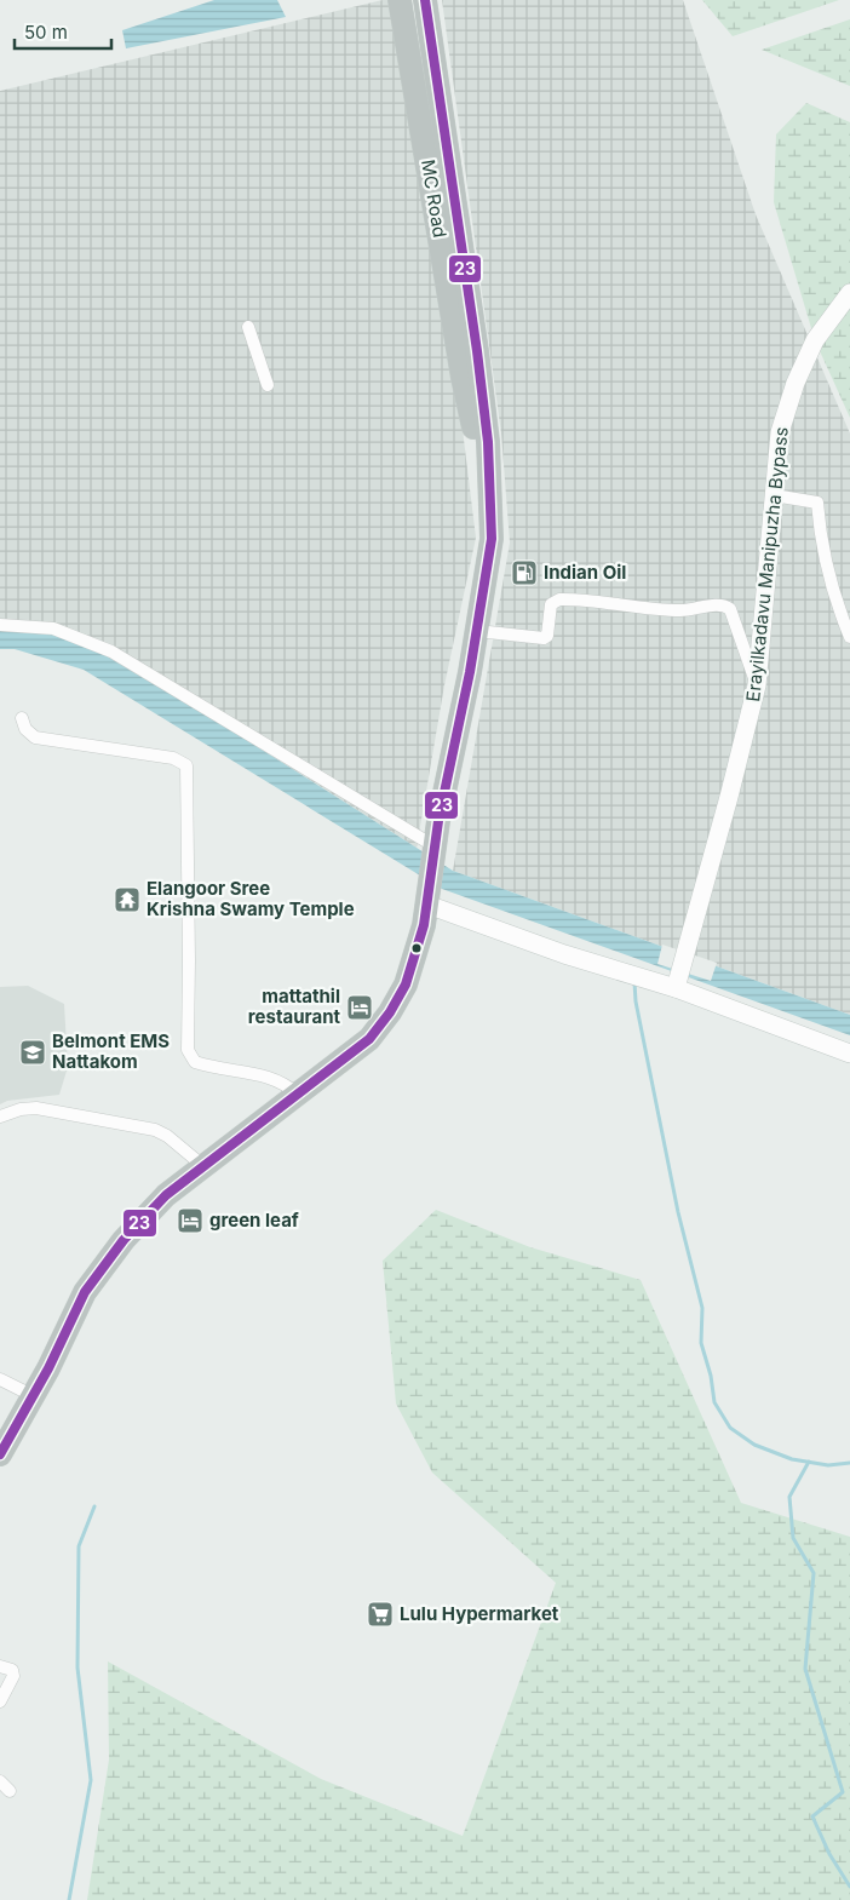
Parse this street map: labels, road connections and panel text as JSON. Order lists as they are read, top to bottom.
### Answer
{
  "streets": {
    "highway": ["MC Road"],
    "main road": ["Erayilkadavu Manipuzha Bypass"]
  },
  "places": {
    "fuel station": ["Indian Oil"],
    "temple": ["Elangoor Sree Krishna Swamy Temple"],
    "hotel": ["mattathil restaurant", "green leaf"],
    "school or university": ["Belmont EMS Nattakom"],
    "supermarket": ["Lulu Hypermarket"]
  },
  "lines": ["transit line 23"],
  "scale_bar": "50 m"
}
